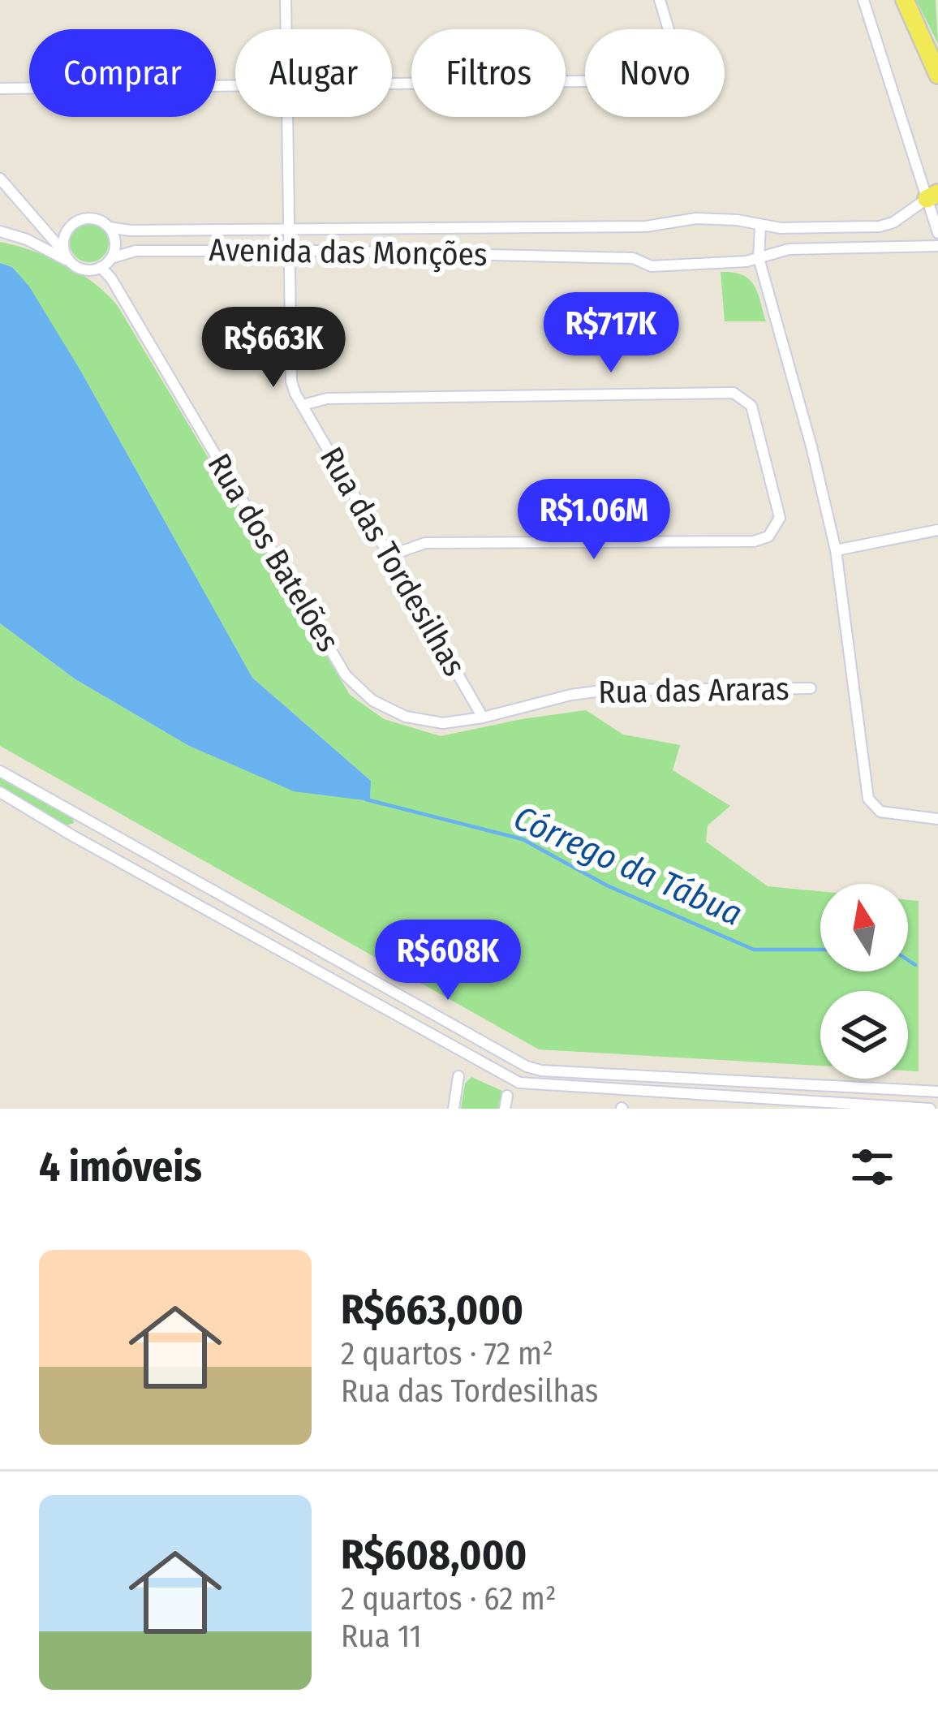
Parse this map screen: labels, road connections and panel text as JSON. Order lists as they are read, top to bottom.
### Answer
{
  "streets": {
    "street": [
      "Avenida das Monções",
      "Rua dos Batelões",
      "Rua das Tordesilhas",
      "Rua das Araras"
    ]
  },
  "crossings": [
    ["Avenida das Monções", "Rua dos Batelões"],
    ["Avenida das Monções", "Rua das Tordesilhas"],
    ["Rua dos Batelões", "Rua das Araras"],
    ["Rua das Tordesilhas", "Rua das Araras"]
  ],
  "water": ["Córrego da Tábua"],
  "north": "top",
  "page": {
    "chip": [
      "Comprar",
      "Alugar",
      "Filtros",
      "Novo"
    ],
    "price": [
      "R$717K",
      "R$663K",
      "R$1.06M",
      "R$608K"
    ],
    "heading": "4 imóveis",
    "list": [
      {
        "name": "R$663,000",
        "note": "2 quartos · 72 m² · Rua das Tordesilhas"
      },
      {
        "name": "R$608,000",
        "note": "2 quartos · 62 m² · Rua 11"
      }
    ]
  }
}
